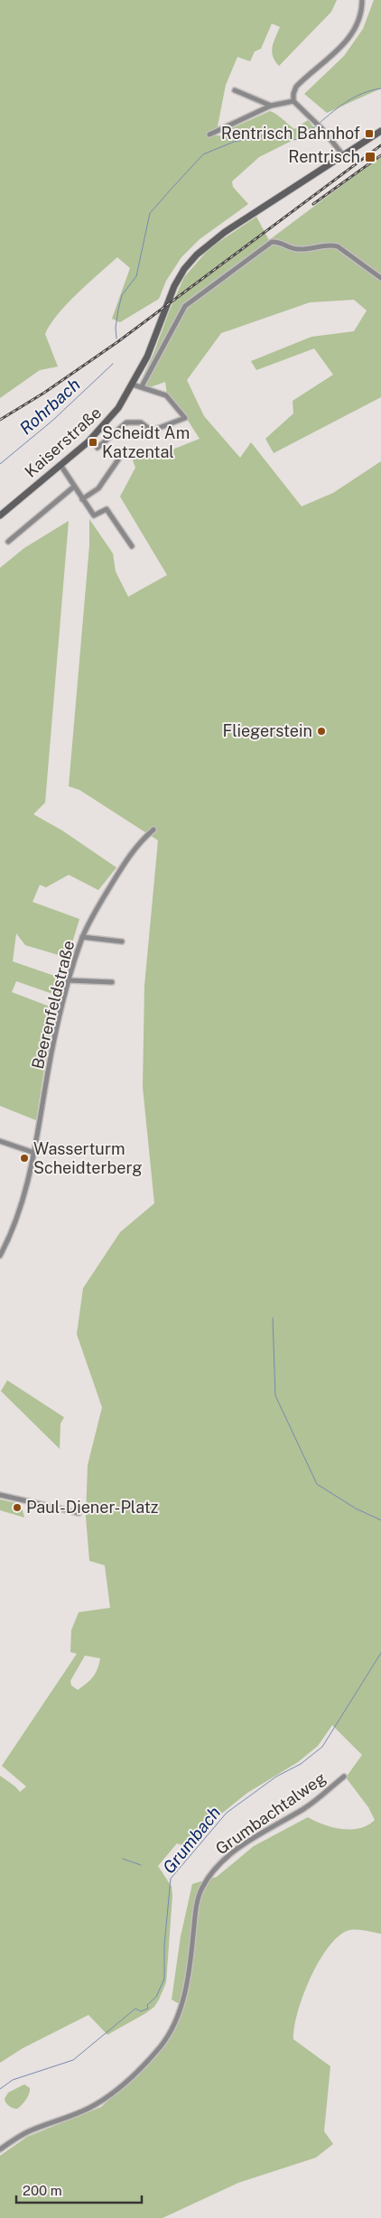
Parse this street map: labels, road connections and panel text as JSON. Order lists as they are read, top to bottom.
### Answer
{
  "streets": {
    "main road": ["Kaiserstraße"],
    "street": ["Beerenfeldstraße", "Grumbachtalweg"]
  },
  "water": ["Rohrbach", "Grumbach"],
  "places": {
    "transit": ["Rentrisch Bahnhof", "Rentrisch", "Scheidt Am Katzental"],
    "other": ["Fliegerstein", "Wasserturm Scheidterberg", "Paul-Diener-Platz"]
  },
  "scale_bar": "200 m"
}
